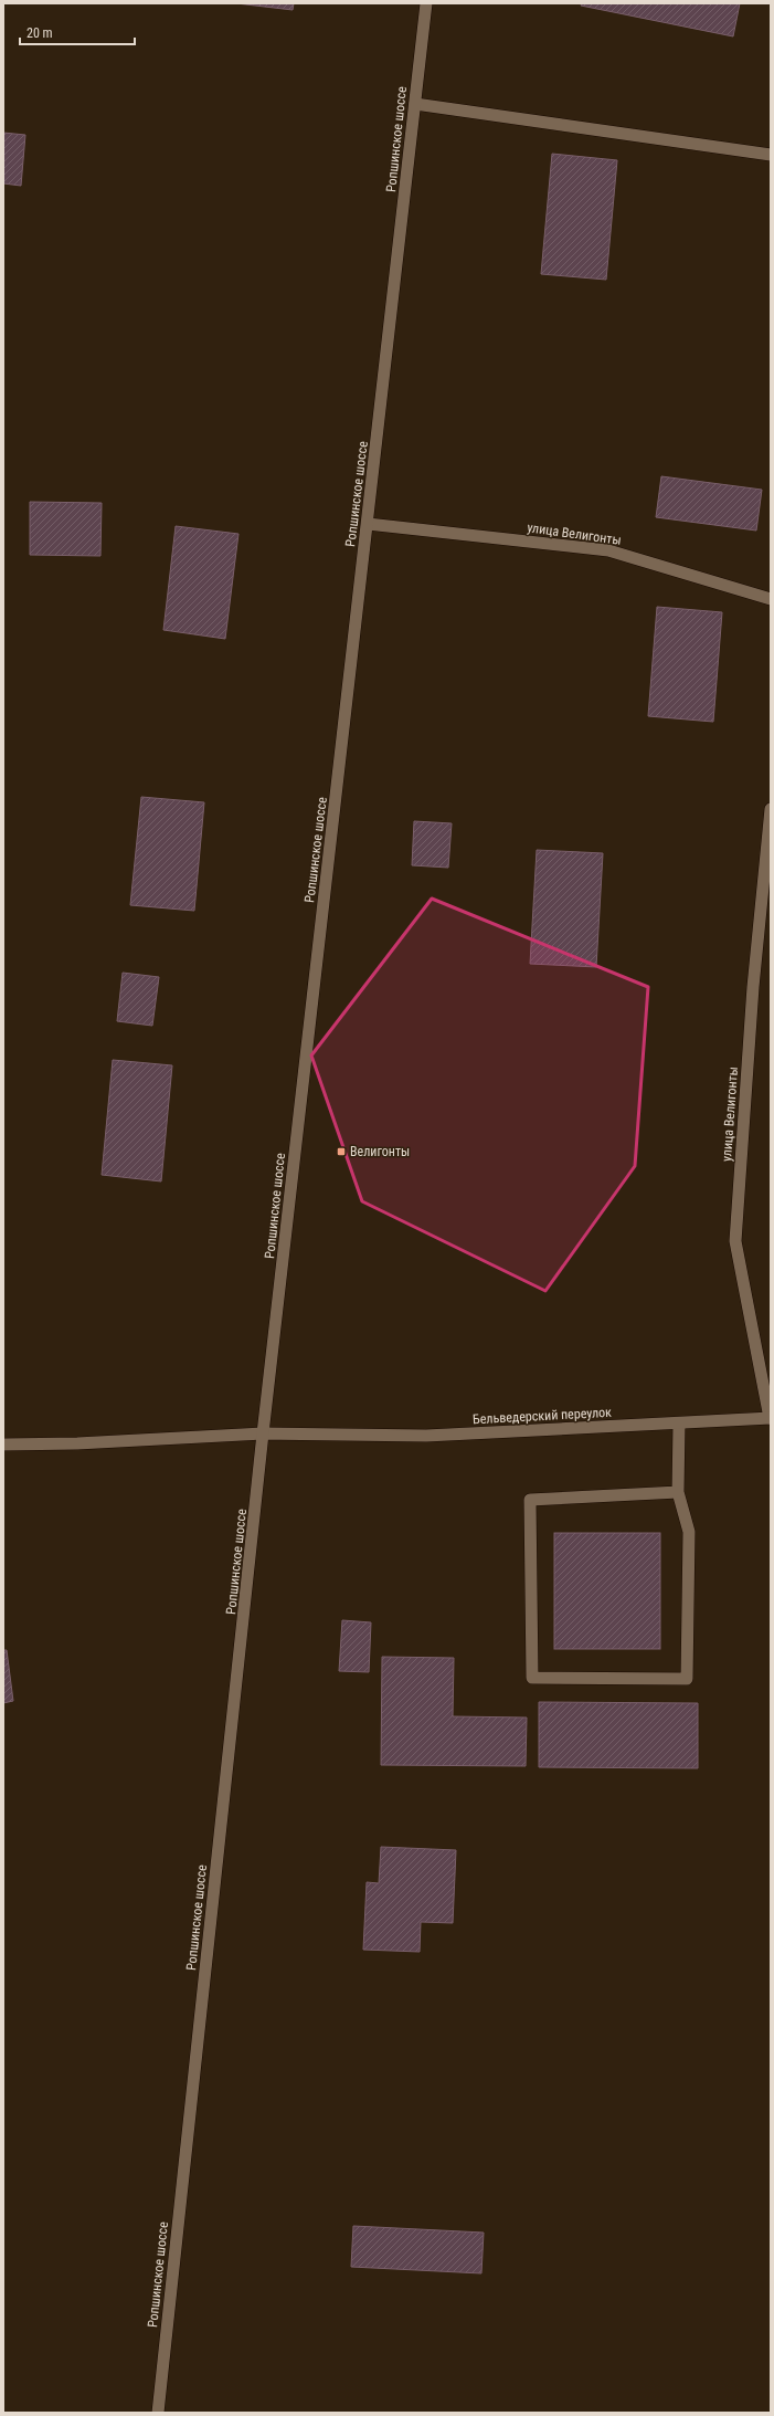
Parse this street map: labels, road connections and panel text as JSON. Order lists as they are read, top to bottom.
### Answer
{
  "streets": {
    "main road": ["Ропшинское шоссе", "улица Велигонты", "Бельведерский переулок"]
  },
  "crossings": [
    ["Ропшинское шоссе", "улица Велигонты"],
    ["Ропшинское шоссе", "Бельведерский переулок"],
    ["улица Велигонты", "Бельведерский переулок"]
  ],
  "places": {
    "transit": ["Велигонты"]
  },
  "scale_bar": "20 m"
}
